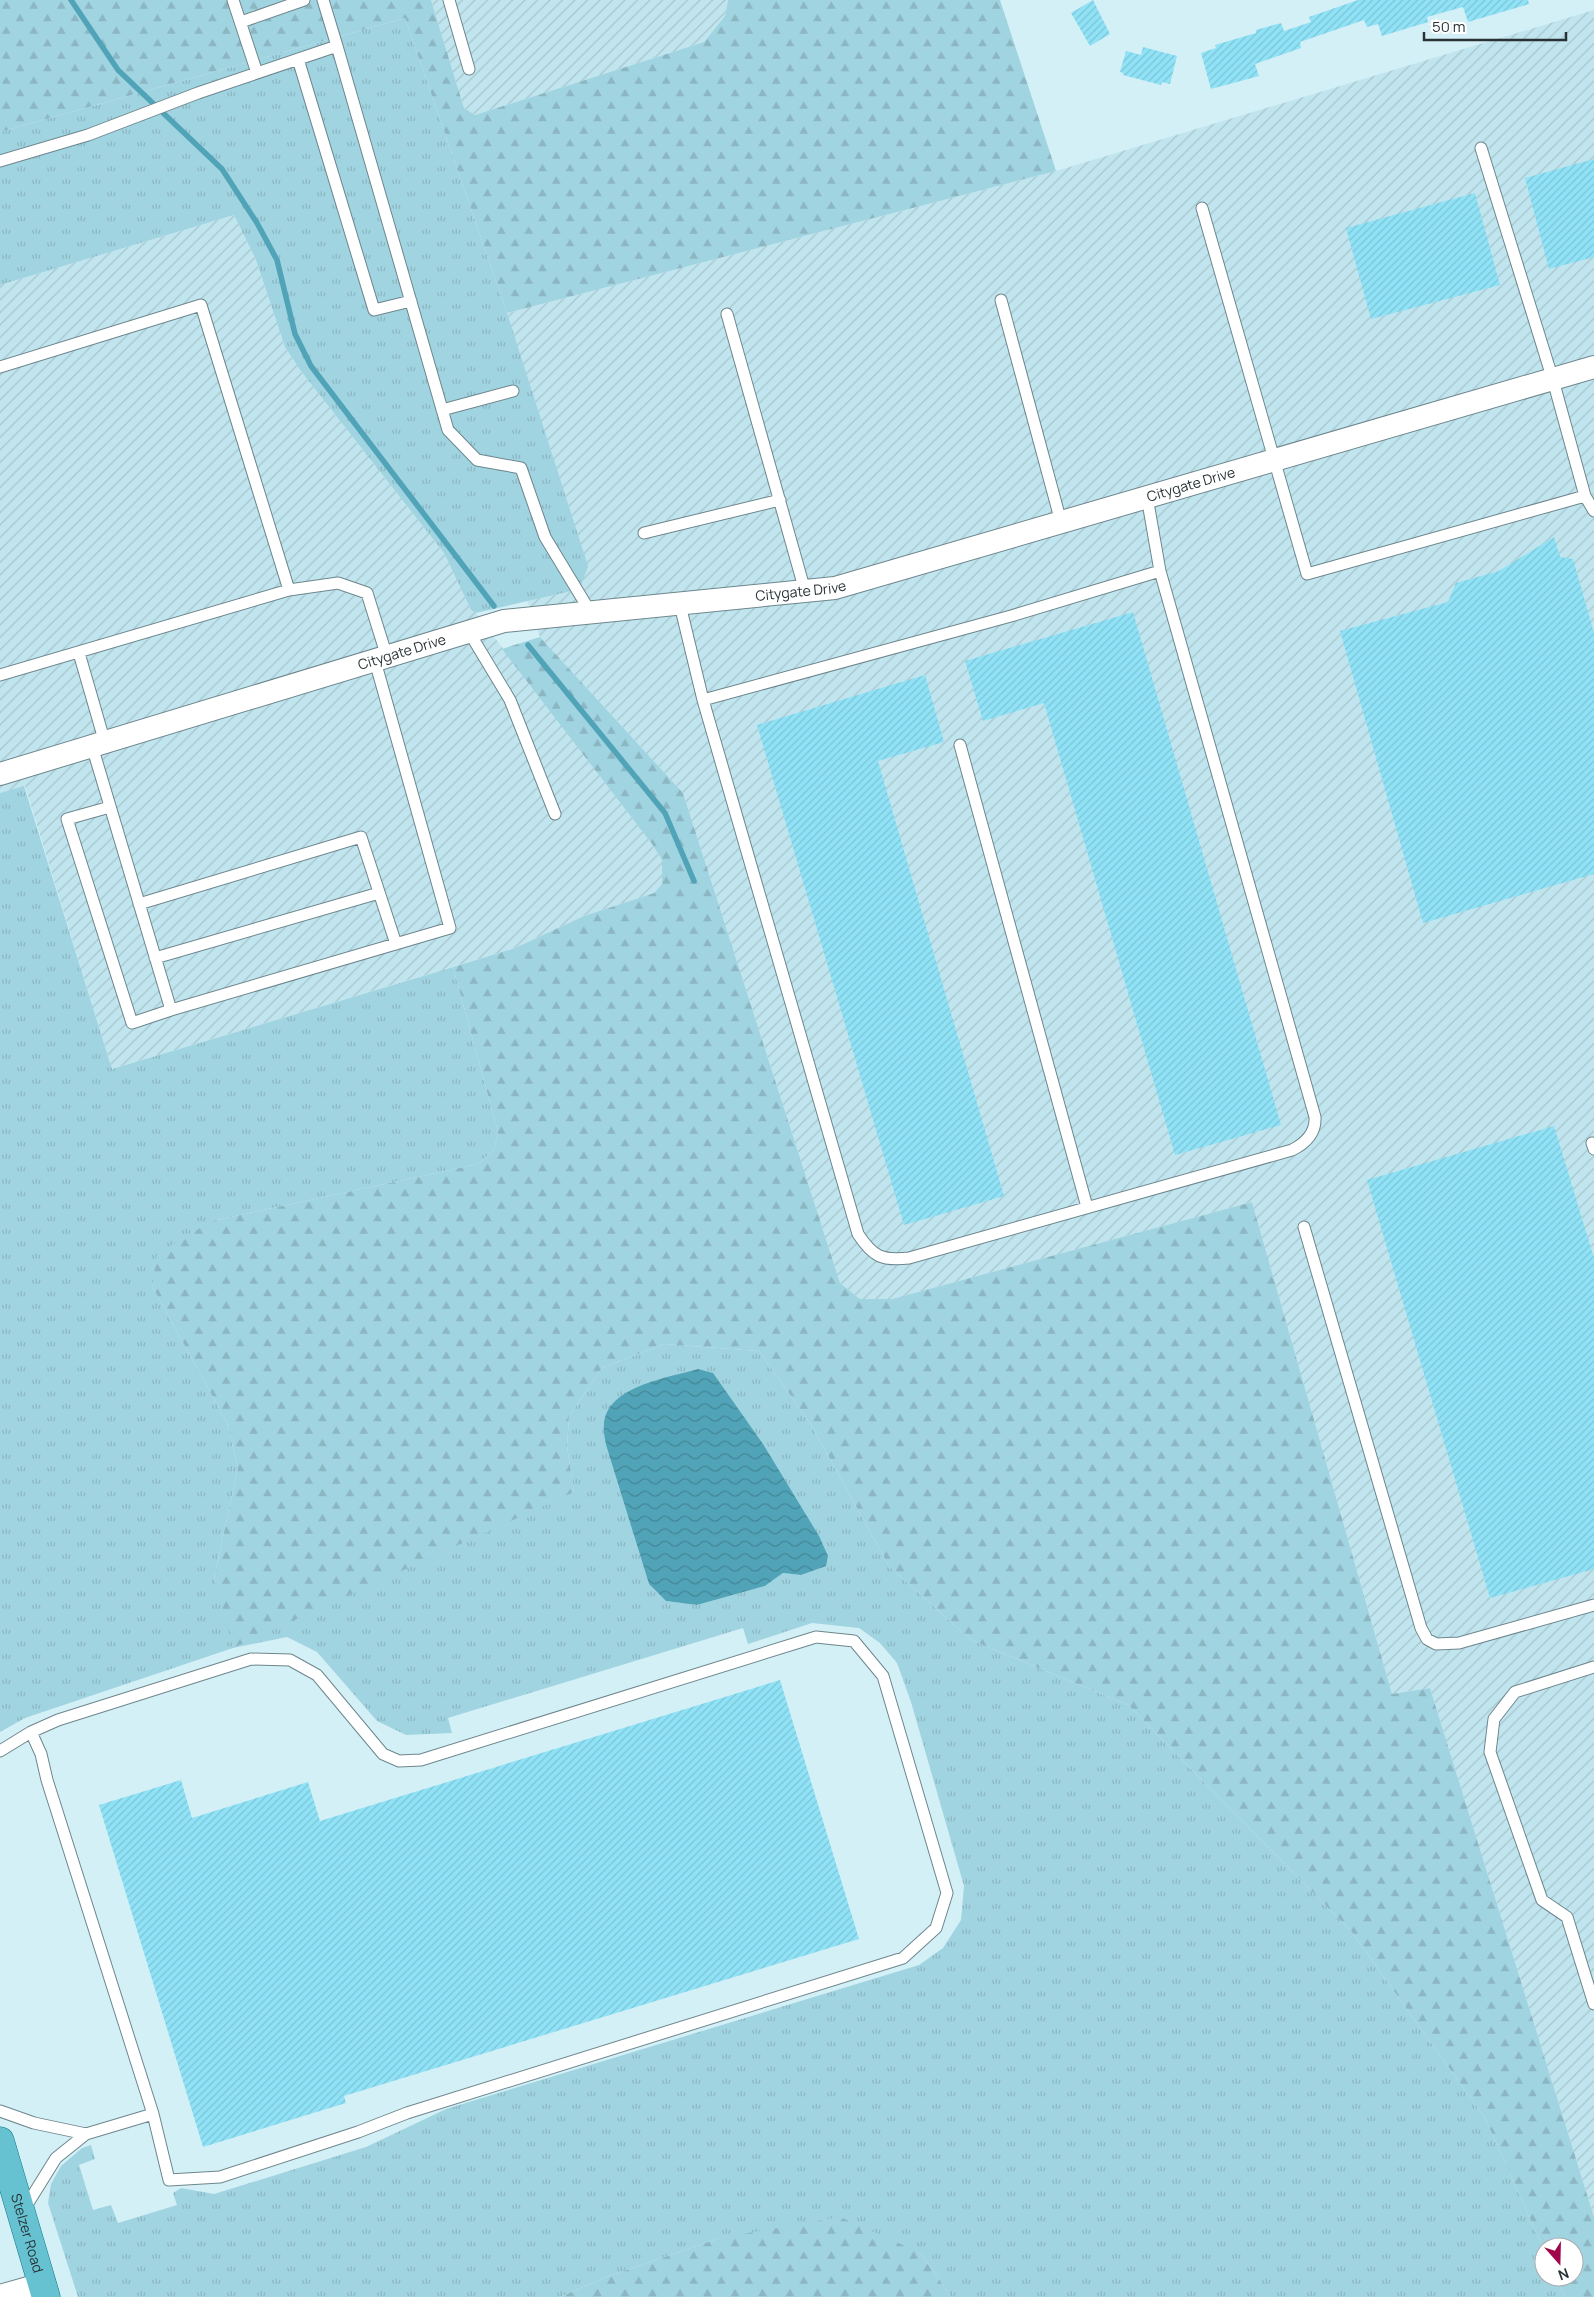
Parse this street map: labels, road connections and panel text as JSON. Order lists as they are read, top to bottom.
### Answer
{
  "streets": {
    "main road": ["Stelzer Road"],
    "street": ["Citygate Drive"]
  },
  "scale_bar": "50 m",
  "north": "bottom"
}
